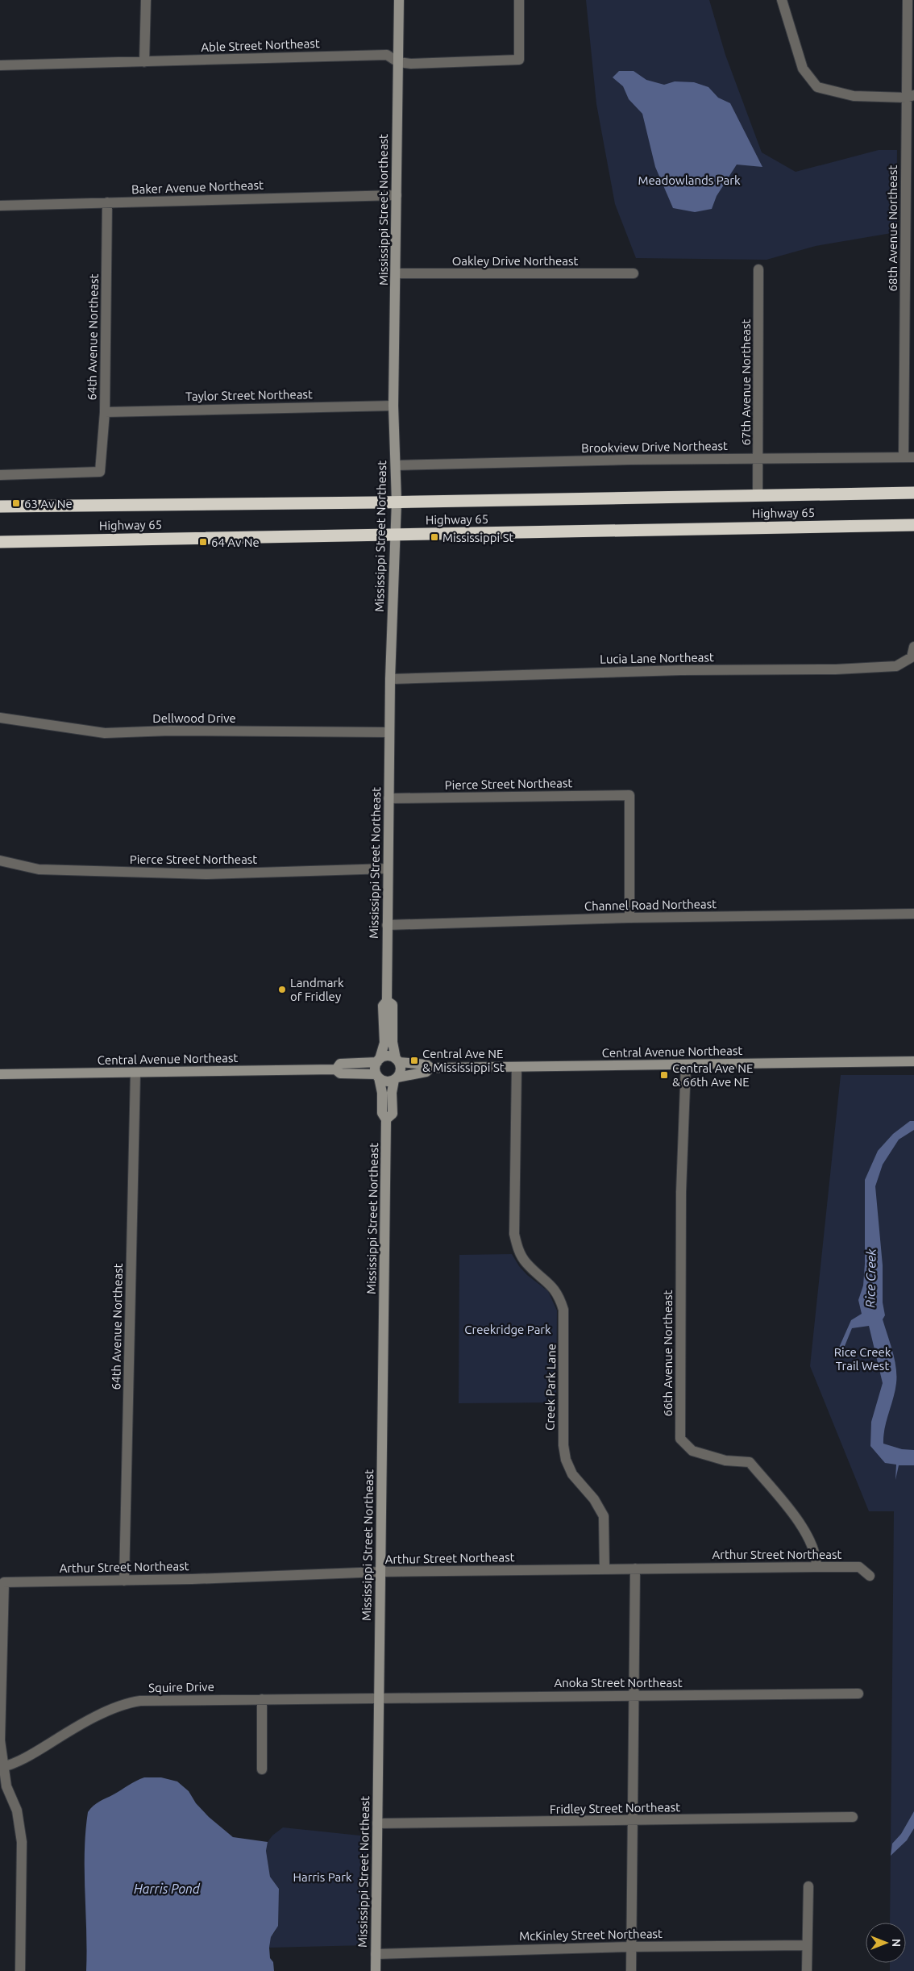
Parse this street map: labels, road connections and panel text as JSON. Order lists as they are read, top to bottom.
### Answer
{
  "streets": {
    "highway": ["Highway 65"],
    "street": [
      "Able Street Northeast",
      "Baker Avenue Northeast",
      "Mississippi Street Northeast",
      "68th Avenue Northeast",
      "Oakley Drive Northeast",
      "64th Avenue Northeast",
      "67th Avenue Northeast",
      "Taylor Street Northeast",
      "Brookview Drive Northeast",
      "Lucia Lane Northeast",
      "Dellwood Drive",
      "Pierce Street Northeast",
      "Channel Road Northeast",
      "Central Avenue Northeast",
      "66th Avenue Northeast",
      "Creek Park Lane",
      "Arthur Street Northeast",
      "Anoka Street Northeast",
      "Squire Drive",
      "Fridley Street Northeast",
      "McKinley Street Northeast"
    ]
  },
  "crossings": [
    ["Able Street Northeast", "Mississippi Street Northeast"],
    ["Baker Avenue Northeast", "Mississippi Street Northeast"],
    ["Baker Avenue Northeast", "64th Avenue Northeast"],
    ["Mississippi Street Northeast", "Oakley Drive Northeast"],
    ["Mississippi Street Northeast", "Taylor Street Northeast"],
    ["Mississippi Street Northeast", "Brookview Drive Northeast"],
    ["Mississippi Street Northeast", "Highway 65"],
    ["Mississippi Street Northeast", "Lucia Lane Northeast"],
    ["Mississippi Street Northeast", "Dellwood Drive"],
    ["Mississippi Street Northeast", "Pierce Street Northeast"],
    ["Mississippi Street Northeast", "Channel Road Northeast"],
    ["Mississippi Street Northeast", "Central Avenue Northeast"],
    ["Mississippi Street Northeast", "Arthur Street Northeast"],
    ["Mississippi Street Northeast", "Anoka Street Northeast"],
    ["Mississippi Street Northeast", "Squire Drive"],
    ["Mississippi Street Northeast", "Fridley Street Northeast"],
    ["Mississippi Street Northeast", "McKinley Street Northeast"],
    ["68th Avenue Northeast", "Brookview Drive Northeast"],
    ["64th Avenue Northeast", "Taylor Street Northeast"],
    ["64th Avenue Northeast", "Central Avenue Northeast"],
    ["64th Avenue Northeast", "Arthur Street Northeast"],
    ["67th Avenue Northeast", "Brookview Drive Northeast"],
    ["67th Avenue Northeast", "Highway 65"],
    ["Pierce Street Northeast", "Channel Road Northeast"],
    ["Central Avenue Northeast", "66th Avenue Northeast"],
    ["Central Avenue Northeast", "Creek Park Lane"],
    ["66th Avenue Northeast", "Arthur Street Northeast"],
    ["Creek Park Lane", "Arthur Street Northeast"],
    ["Arthur Street Northeast", "Squire Drive"],
    ["Anoka Street Northeast", "Squire Drive"]
  ],
  "water": ["Rice Creek", "Harris Pond"],
  "parks": [
    "Meadowlands Park",
    "Creekridge Park",
    "Rice Creek Trail West",
    "Harris Park"
  ],
  "places": {
    "transit": [
      "63 Av Ne",
      "Mississippi St",
      "64 Av Ne",
      "Central Ave NE & Mississippi St",
      "Central Ave NE & 66th Ave NE"
    ],
    "other": ["Landmark of Fridley"]
  },
  "north": "right"
}
